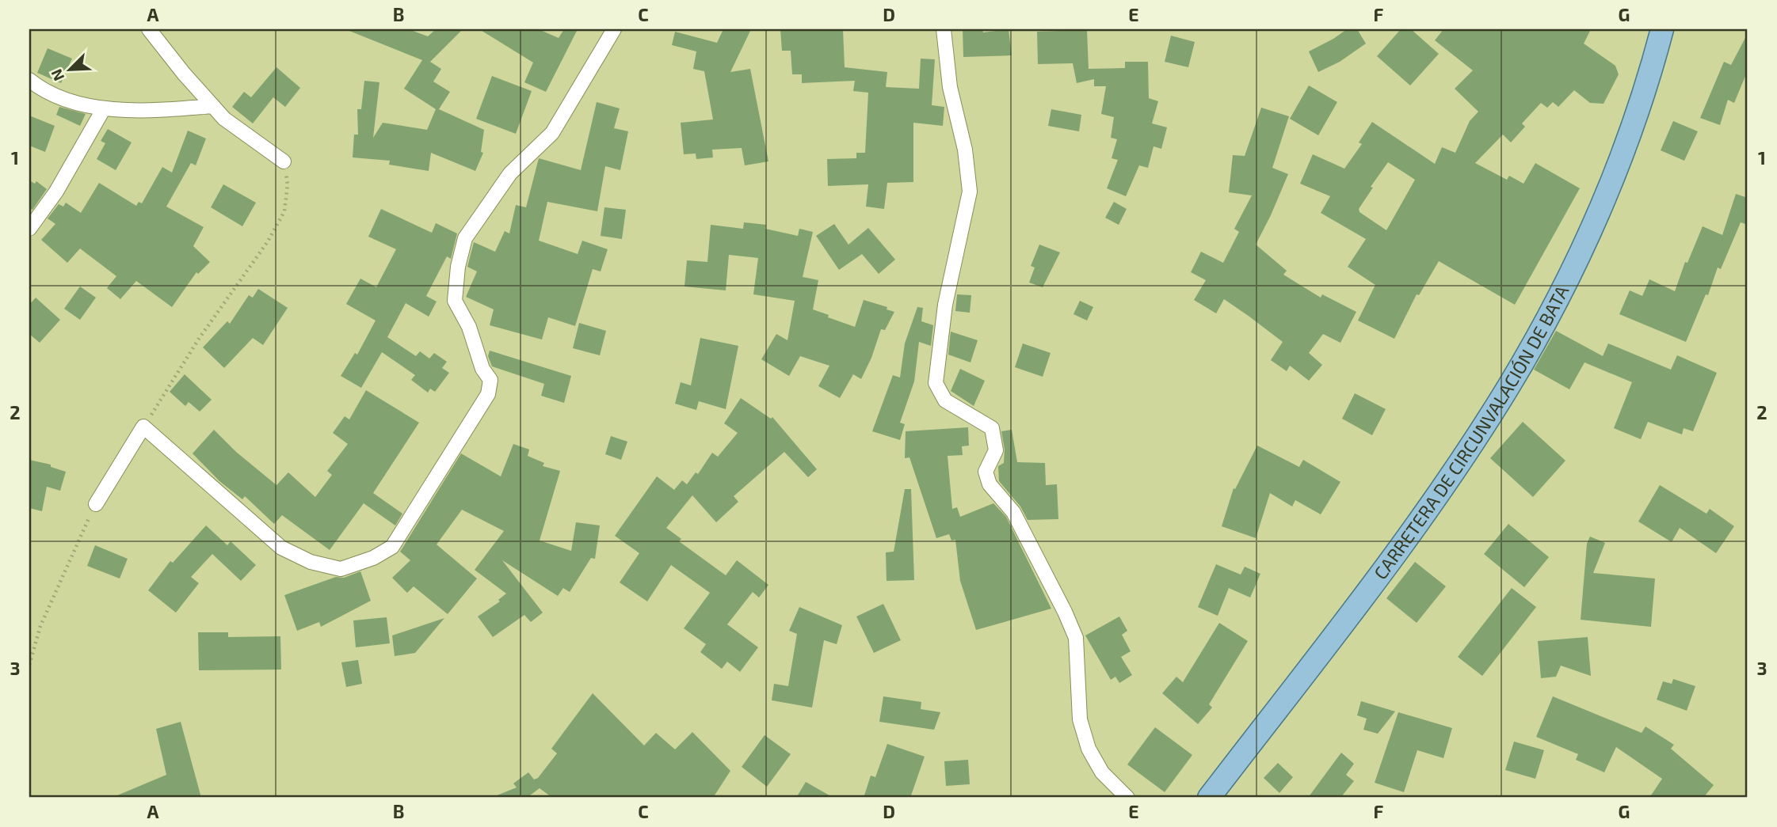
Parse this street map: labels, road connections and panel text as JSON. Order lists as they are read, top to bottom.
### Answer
{
  "streets": {
    "main road": ["CARRETERA DE CIRCUNVALACIÓN DE BATA"]
  },
  "north": "bottom left",
  "grid": {
    "columns": [
      "A",
      "B",
      "C",
      "D",
      "E",
      "F",
      "G"
    ],
    "rows": ["1", "2", "3"]
  }
}
